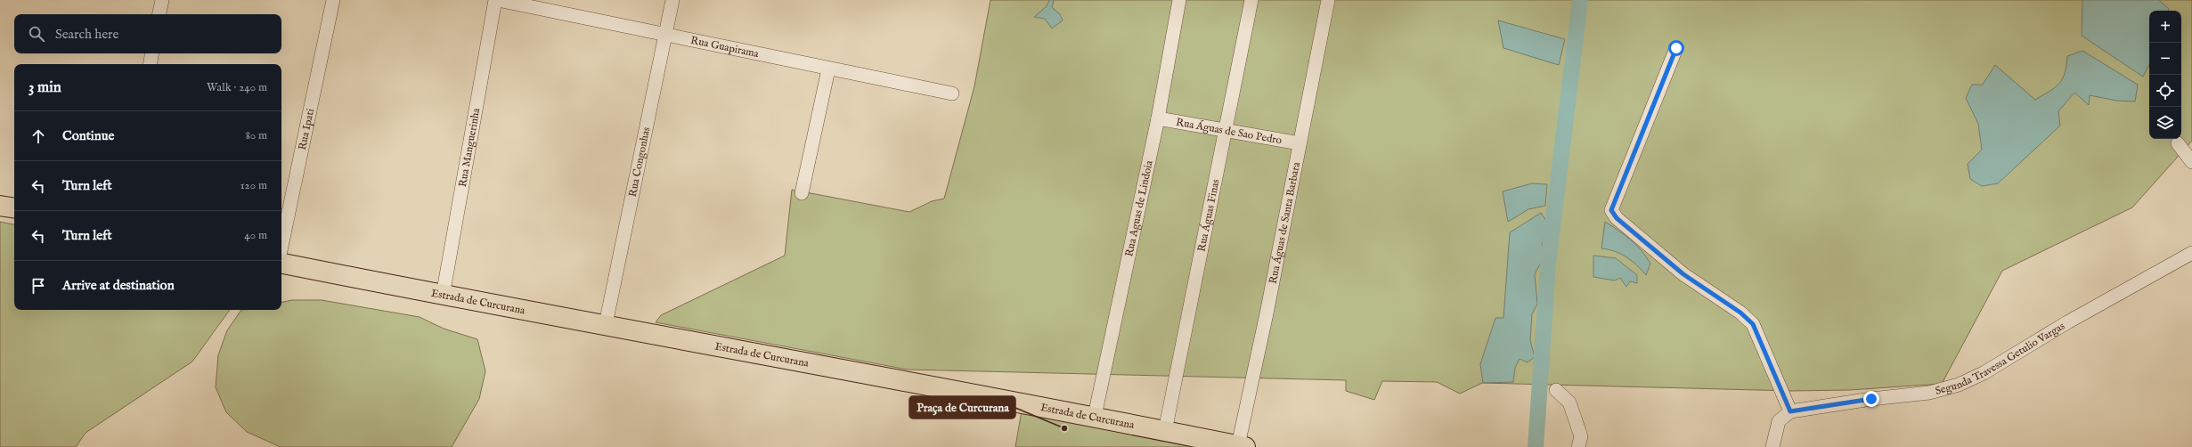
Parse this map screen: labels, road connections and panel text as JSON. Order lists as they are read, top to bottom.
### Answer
{
  "streets": {
    "main road": ["Estrada de Curcurana"],
    "street": [
      "Rua Guapirama",
      "Rua Ipati",
      "Rua Águas de Sao Pedro",
      "Rua Manguerinha",
      "Rua Congonhas",
      "Rua Aguas de Lindoia",
      "Rua Águas Finas",
      "Rua Águas de Santa Barbara",
      "Segunda Travessa Getulio Vargas"
    ]
  },
  "crossings": [
    ["Rua Guapirama", "Rua Manguerinha"],
    ["Rua Guapirama", "Rua Congonhas"],
    ["Rua Águas de Sao Pedro", "Rua Aguas de Lindoia"],
    ["Rua Águas de Sao Pedro", "Rua Águas Finas"],
    ["Rua Águas de Sao Pedro", "Rua Águas de Santa Barbara"],
    ["Rua Manguerinha", "Estrada de Curcurana"],
    ["Rua Congonhas", "Estrada de Curcurana"],
    ["Rua Aguas de Lindoia", "Estrada de Curcurana"],
    ["Rua Águas Finas", "Estrada de Curcurana"],
    ["Rua Águas de Santa Barbara", "Estrada de Curcurana"]
  ],
  "places": ["Praça de Curcurana"],
  "page": {
    "map_buttons": ["+", "−"],
    "search": "Search here",
    "heading": ["3 min", "Walk · 240 m"],
    "list": [
      ["Continue", "80 m"],
      ["Turn left", "120 m"],
      ["Turn left", "40 m"],
      "Arrive at destination"
    ]
  }
}
